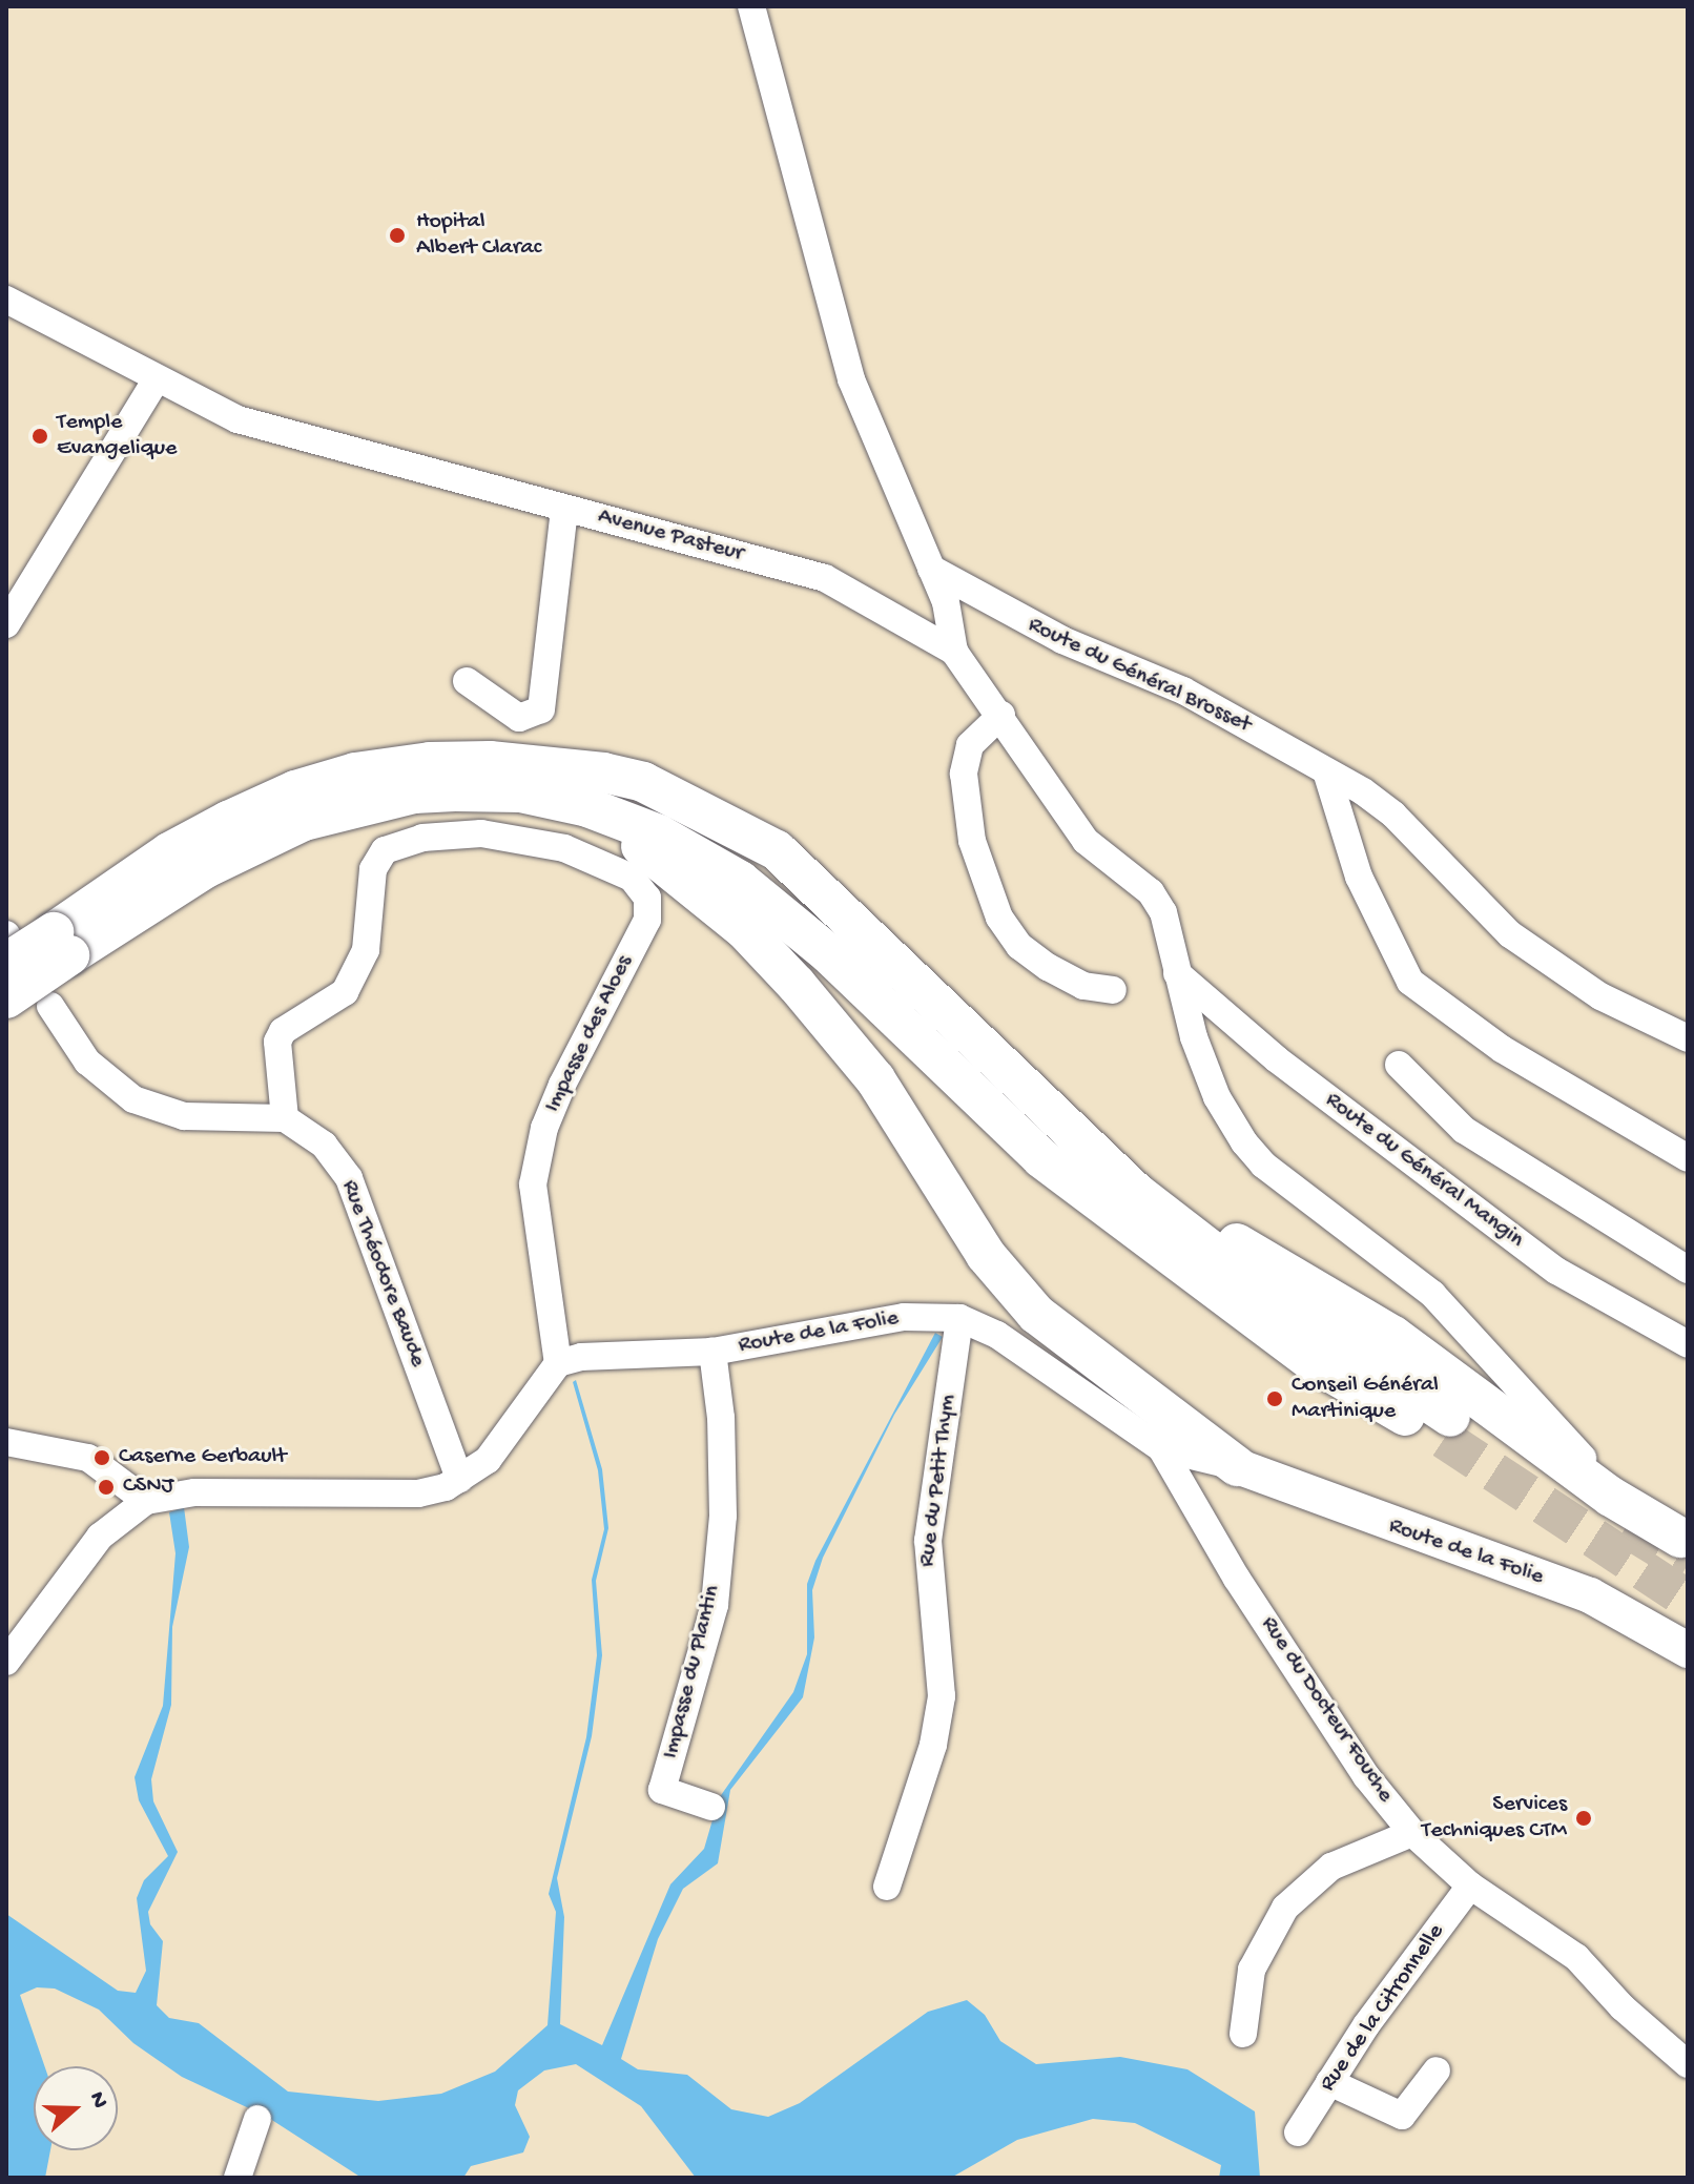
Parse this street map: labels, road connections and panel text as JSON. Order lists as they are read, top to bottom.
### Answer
{
  "streets": {
    "main road": ["Route de la Folie"],
    "street": [
      "Avenue Pasteur",
      "Route du Général Brosset",
      "Impasse des Aloes",
      "Route du Général Mangin",
      "Rue Théodore Baude",
      "Rue du Petit Thym",
      "Impasse du Plantin",
      "Rue du Docteur Fouche",
      "Rue de la Citronnelle"
    ]
  },
  "crossings": [
    ["Avenue Pasteur", "Route du Général Mangin"],
    ["Impasse des Aloes", "Rue Théodore Baude"],
    ["Impasse des Aloes", "Route de la Folie"],
    ["Route de la Folie", "Rue du Petit Thym"],
    ["Route de la Folie", "Impasse du Plantin"],
    ["Route de la Folie", "Rue du Docteur Fouche"],
    ["Rue du Docteur Fouche", "Rue de la Citronnelle"]
  ],
  "places": [
    "Hopital Albert Clarac",
    "Temple Evangelique",
    "Conseil Général Martinique",
    "Caserne Gerbault",
    "CSNJ",
    "Services Techniques CTM"
  ],
  "north": "right"
}
